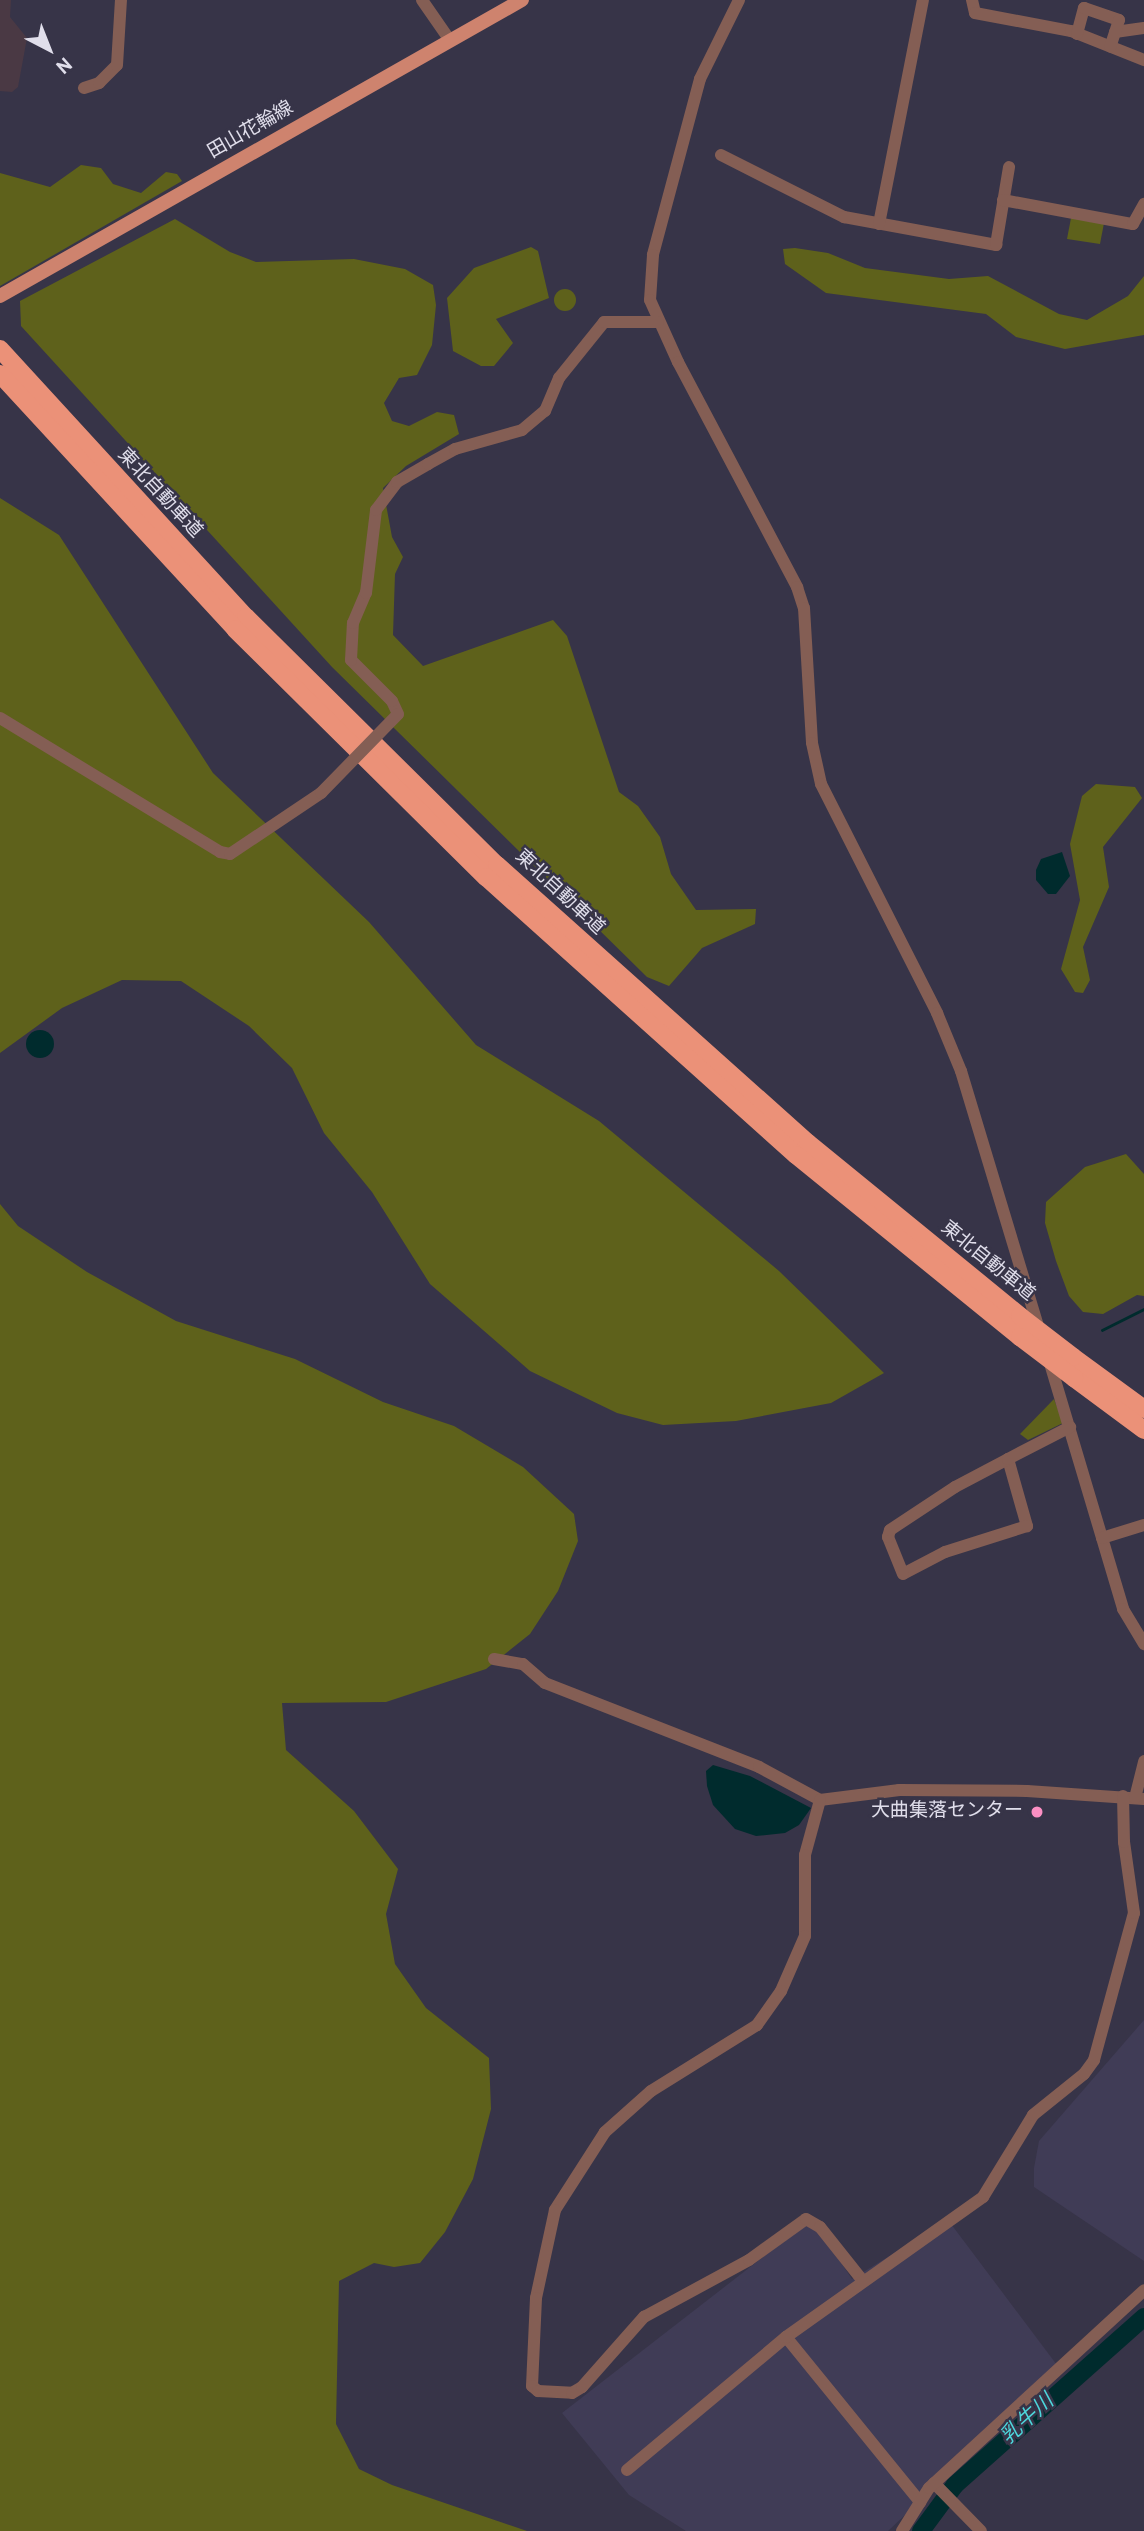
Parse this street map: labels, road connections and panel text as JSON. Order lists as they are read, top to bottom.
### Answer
{
  "streets": {
    "highway": ["東北自動車道"],
    "main road": ["田山花輪線"]
  },
  "water": ["乳牛川"],
  "places": ["大曲集落センター"],
  "north": "bottom right"
}
